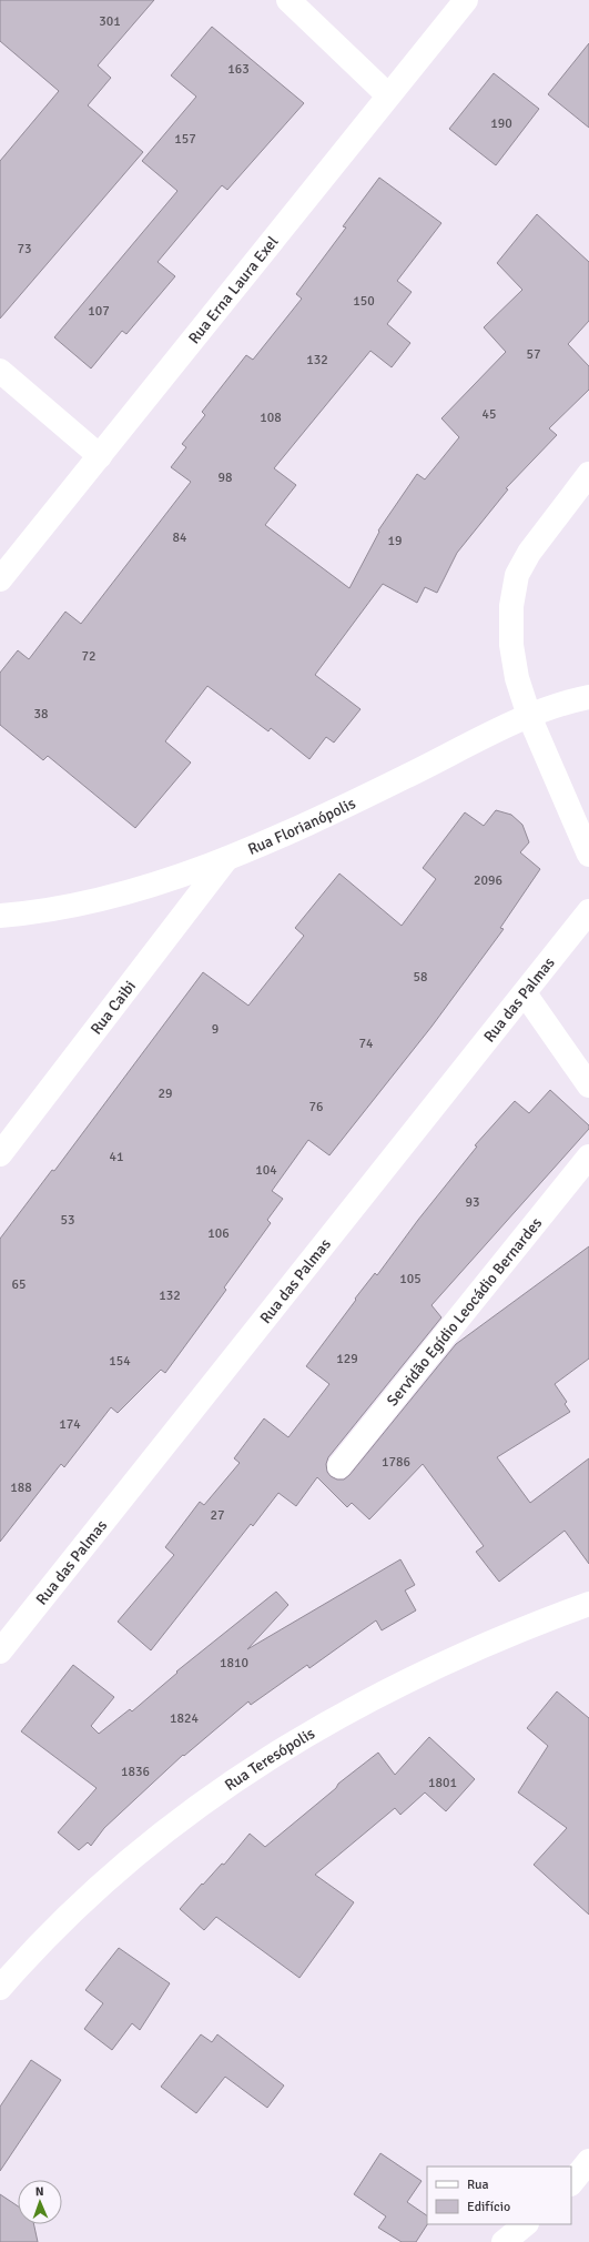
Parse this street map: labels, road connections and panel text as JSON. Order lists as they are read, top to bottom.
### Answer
{
  "streets": {
    "street": [
      "Rua Erna Laura Exel",
      "Rua Florianópolis",
      "Rua das Palmas",
      "Rua Caibi",
      "Servidão Egídio Leocádio Bernardes",
      "Rua Teresópolis"
    ]
  },
  "crossings": [
    ["Rua Florianópolis", "Rua Caibi"]
  ],
  "house_numbers": [
    "301",
    "163",
    "190",
    "157",
    "73",
    "150",
    "107",
    "57",
    "132",
    "45",
    "108",
    "98",
    "84",
    "19",
    "72",
    "38",
    "2096",
    "58",
    "9",
    "74",
    "29",
    "76",
    "41",
    "104",
    "93",
    "53",
    "106",
    "105",
    "65",
    "132",
    "129",
    "154",
    "174",
    "1786",
    "188",
    "27",
    "1810",
    "1824",
    "1836",
    "1801"
  ],
  "legend": ["Rua", "Edifício"],
  "north": "top"
}
